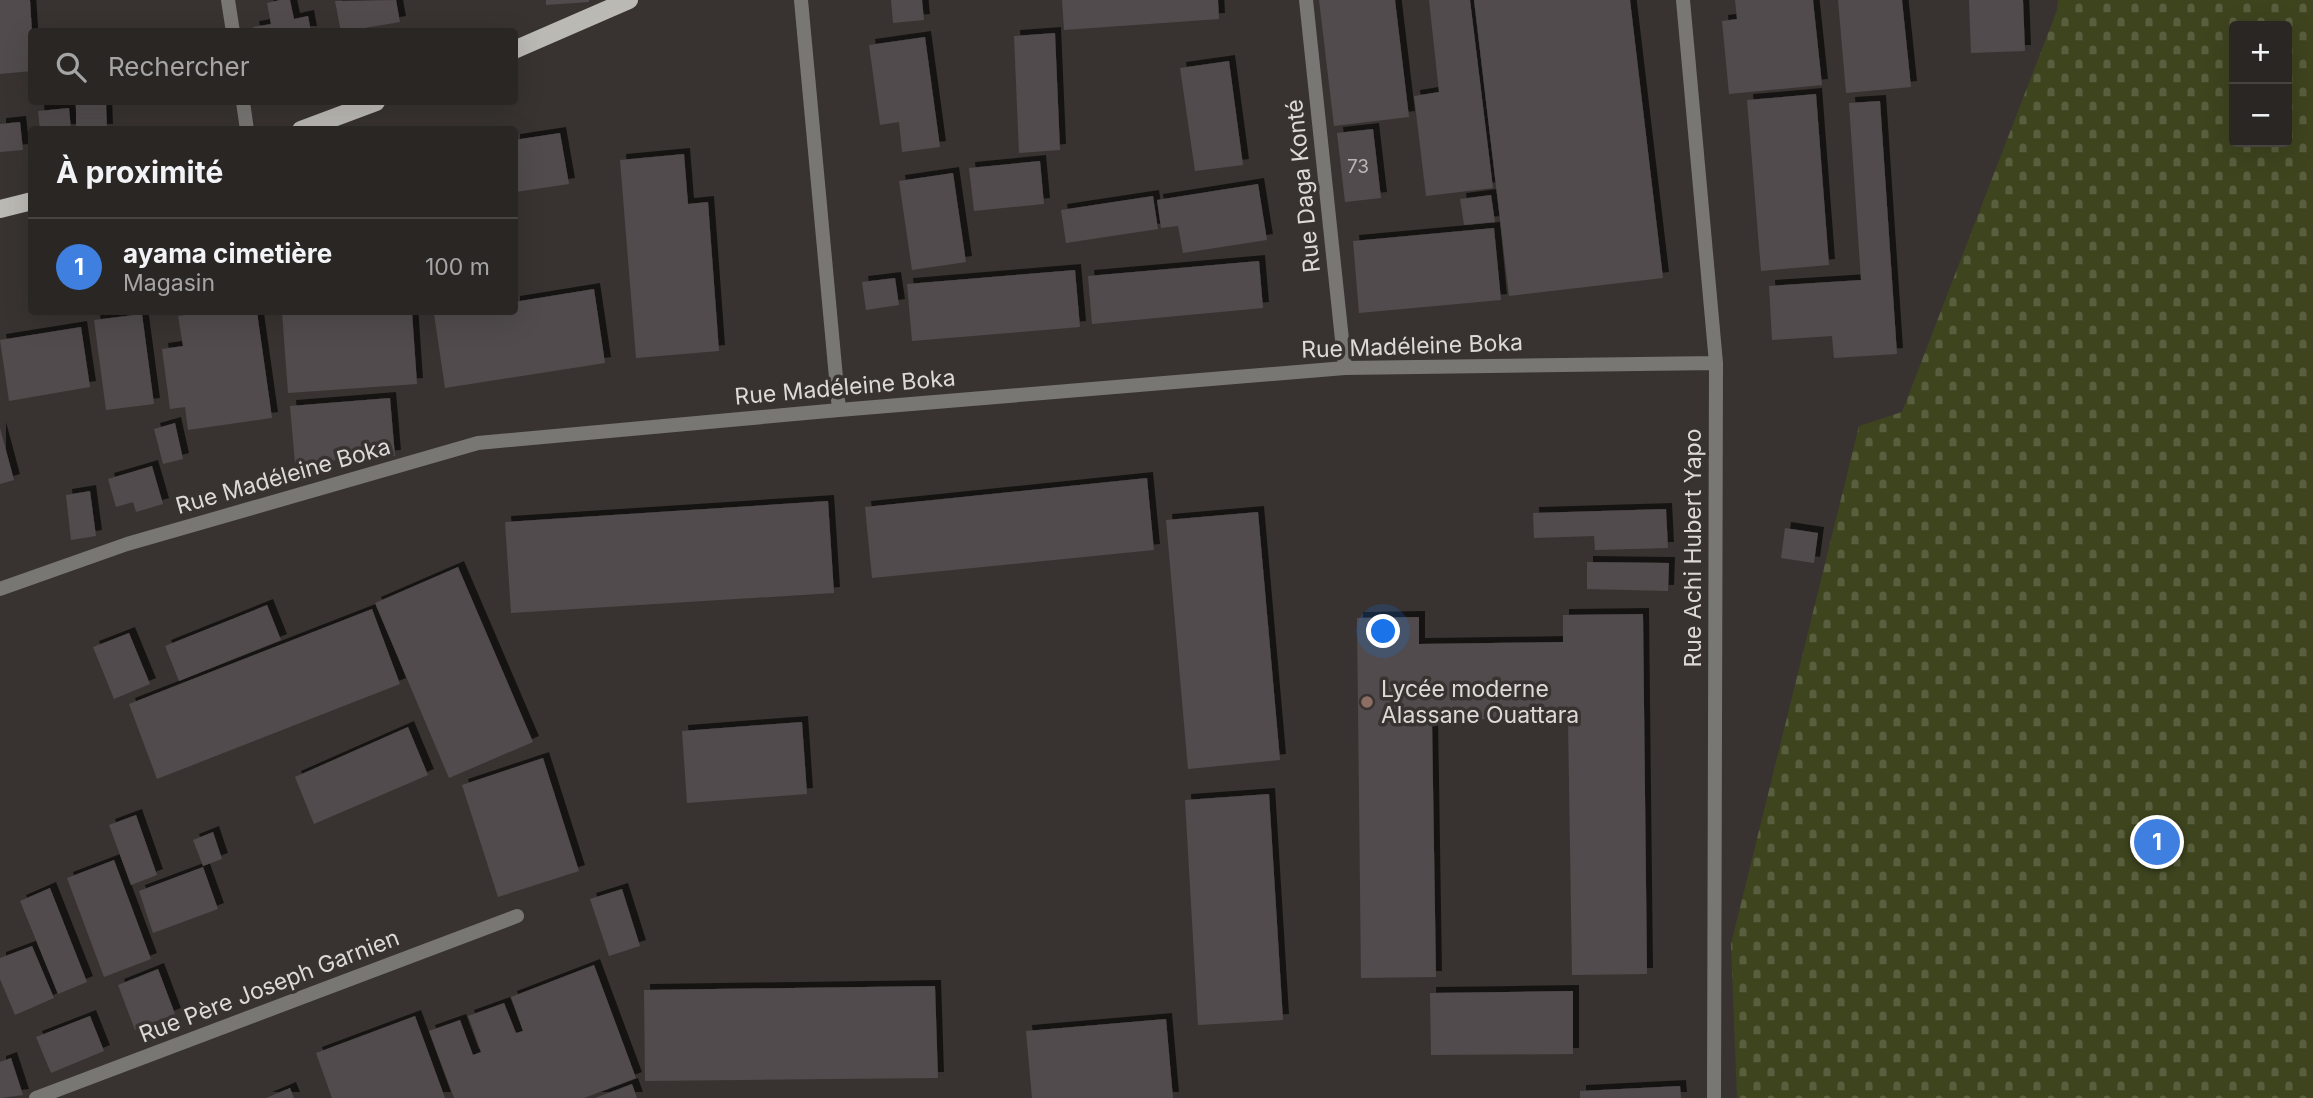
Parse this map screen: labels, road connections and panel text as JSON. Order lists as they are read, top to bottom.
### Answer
{
  "streets": {
    "street": [
      "Rue Daga Konté",
      "Rue Madéleine Boka",
      "Rue Achi Hubert Yapo",
      "Rue Père Joseph Garnien"
    ]
  },
  "crossings": [
    ["Rue Daga Konté", "Rue Madéleine Boka"],
    ["Rue Madéleine Boka", "Rue Achi Hubert Yapo"]
  ],
  "places": ["Lycée moderne Alassane Ouattara"],
  "house_numbers": ["73"],
  "page": {
    "map_buttons": ["+", "−"],
    "search": "Rechercher",
    "heading": "À proximité",
    "list": [
      {
        "mark": "1",
        "name": "ayama cimetière",
        "note": "Magasin",
        "value": "100 m"
      }
    ],
    "pins": "1"
  }
}
